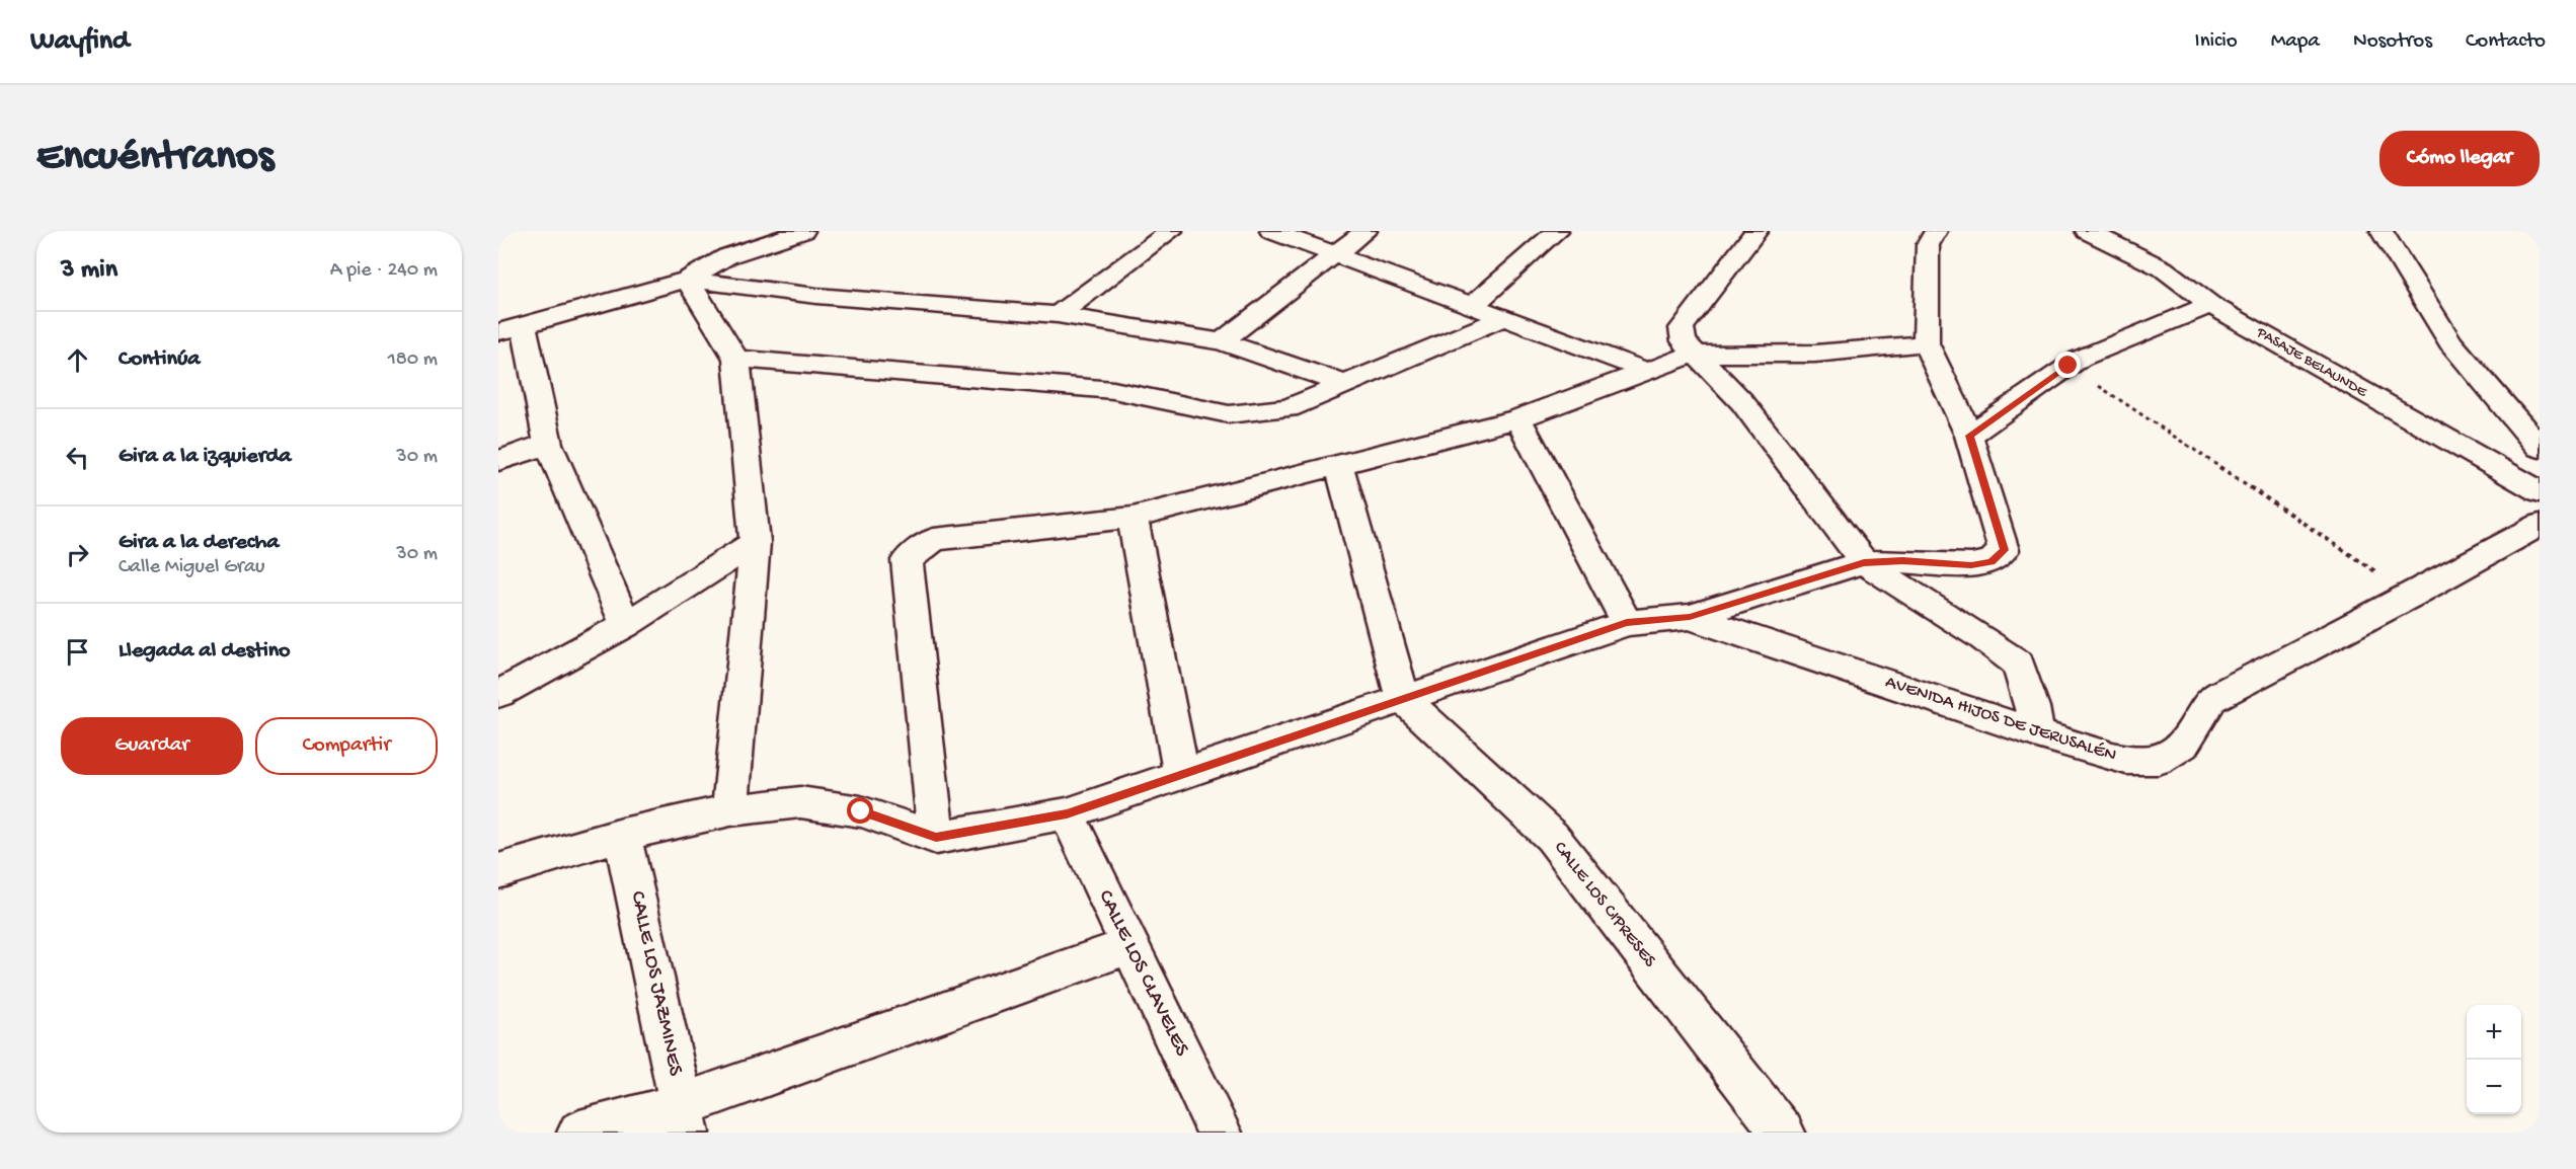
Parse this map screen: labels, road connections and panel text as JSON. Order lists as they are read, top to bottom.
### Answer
{
  "streets": {
    "street": [
      "PASAJE BELAUNDE",
      "AVENIDA HIJOS DE JERUSALÉN",
      "CALLE LOS CIPRESES",
      "CALLE LOS CLAVELES",
      "CALLE LOS JAZMINES"
    ]
  },
  "page": {
    "header": "Wayfind",
    "nav": [
      "Inicio",
      "Mapa",
      "Nosotros",
      "Contacto"
    ],
    "buttons": [
      "Cómo llegar",
      ["Guardar", "Compartir"]
    ],
    "title": "Encuéntranos",
    "heading": ["3 min", "A pie · 240 m"],
    "list": [
      ["Continúa", "180 m"],
      ["Gira a la izquierda", "30 m"],
      ["Gira a la derecha", "Calle Miguel Grau", "30 m"],
      "Llegada al destino"
    ],
    "map_buttons": ["+", "−"]
  }
}
